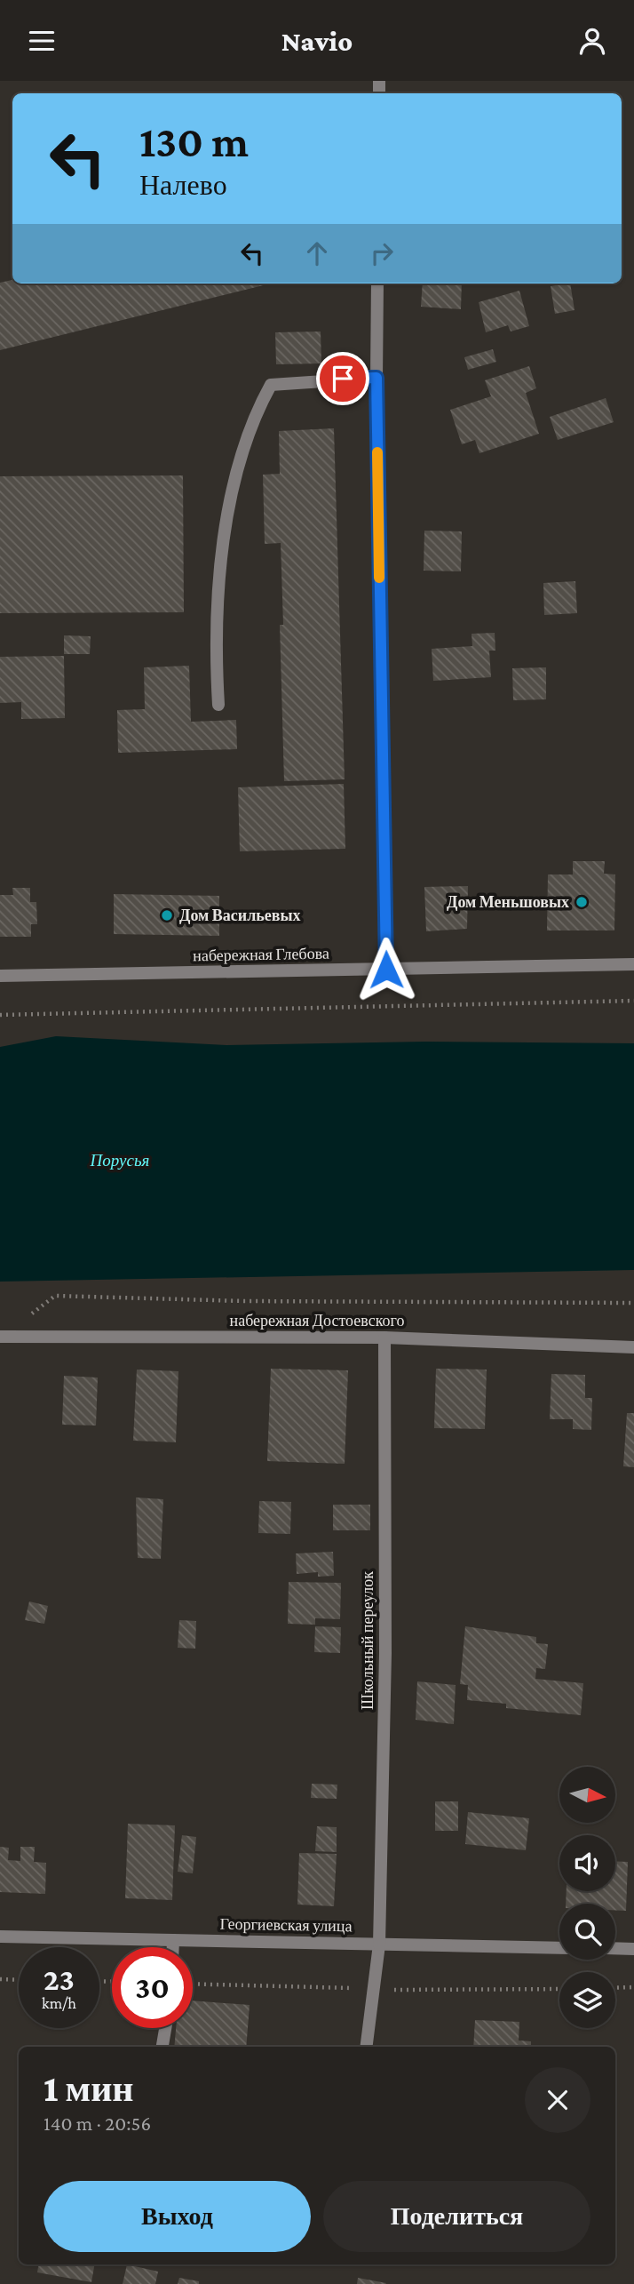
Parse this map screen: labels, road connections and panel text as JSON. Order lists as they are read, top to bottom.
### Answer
{
  "streets": {
    "street": [
      "набережная Глебова",
      "набережная Достоевского",
      "Школьный переулок",
      "Георгиевская улица"
    ]
  },
  "crossings": [
    ["набережная Достоевского", "Школьный переулок"],
    ["Школьный переулок", "Георгиевская улица"]
  ],
  "water": ["Порусья"],
  "places": ["Дом Меньшовых", "Дом Васильевых"],
  "north": "right",
  "page": {
    "header": "Navio",
    "turn": ["130 m", "Налево"],
    "speed": "23 km/h",
    "limit": "30",
    "heading": ["1 мин", "140 m · 20:56"],
    "buttons": ["Выход", "Поделиться"]
  }
}
